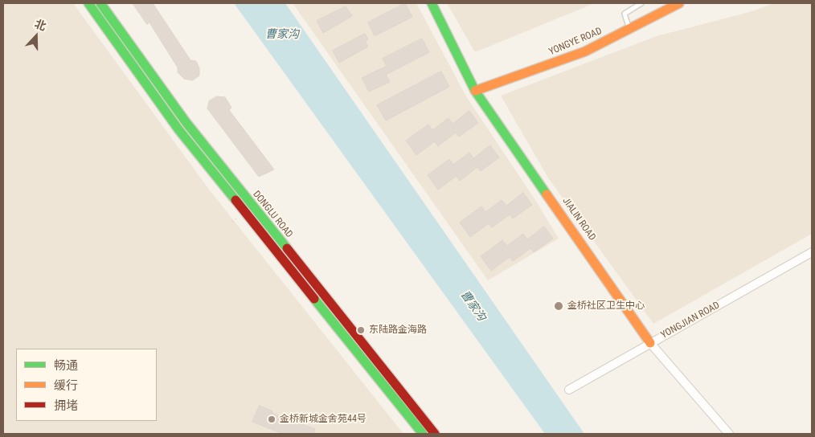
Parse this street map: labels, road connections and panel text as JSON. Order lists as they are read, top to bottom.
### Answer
{
  "streets": {
    "main road": ["YONGYE ROAD", "DONGLU ROAD", "JIALIN ROAD"],
    "street": ["YONGJIAN ROAD"]
  },
  "crossings": [
    ["YONGYE ROAD", "JIALIN ROAD"],
    ["JIALIN ROAD", "YONGJIAN ROAD"]
  ],
  "water": ["曹家沟"],
  "places": ["金桥社区卫生中心", "东陆路金海路", "金桥新城金舍苑44号"],
  "legend": ["畅通", "缓行", "拥堵"],
  "north": "top"
}
